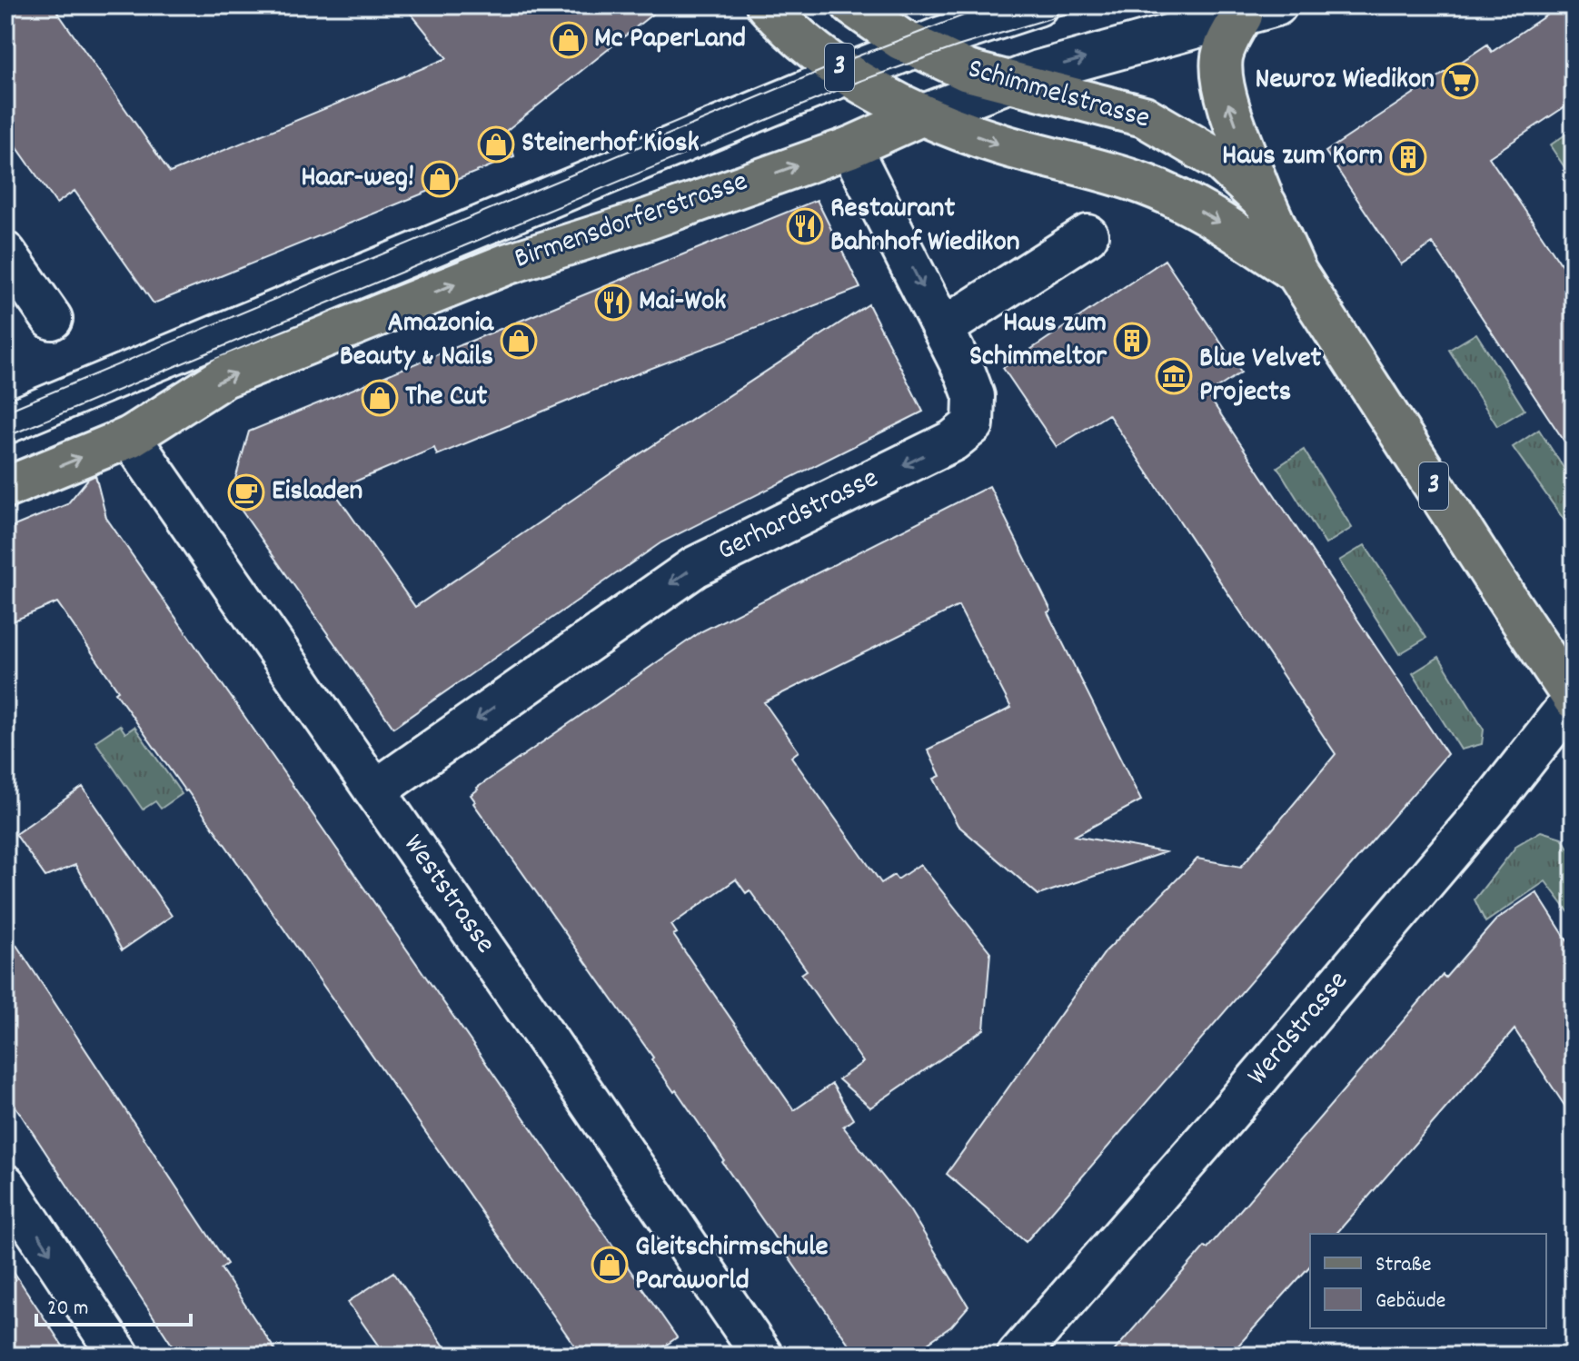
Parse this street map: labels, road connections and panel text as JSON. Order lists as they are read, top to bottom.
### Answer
{
  "streets": {
    "main road": ["3", "Schimmelstrasse", "Birmensdorferstrasse"],
    "street": ["Gerhardstrasse", "Weststrasse", "Werdstrasse"]
  },
  "crossings": [
    ["3", "Schimmelstrasse"],
    ["3", "Birmensdorferstrasse"],
    ["Schimmelstrasse", "Birmensdorferstrasse"],
    ["Schimmelstrasse", "Werdstrasse"],
    ["Birmensdorferstrasse", "Gerhardstrasse"],
    ["Birmensdorferstrasse", "Weststrasse"],
    ["Gerhardstrasse", "Weststrasse"]
  ],
  "places": {
    "shop": [
      "Mc PaperLand",
      "Steinerhof Kiosk",
      "Haar-weg!",
      "Amazonia Beauty & Nails",
      "The Cut",
      "Gleitschirmschule Paraworld"
    ],
    "supermarket": ["Newroz Wiedikon"],
    "building": ["Haus zum Korn", "Haus zum Schimmeltor"],
    "restaurant": ["Restaurant Bahnhof Wiedikon", "Mai-Wok"],
    "museum": ["Blue Velvet Projects"],
    "cafe": ["Eisladen"]
  },
  "legend": ["Straße", "Gebäude"],
  "scale_bar": "20 m"
}
